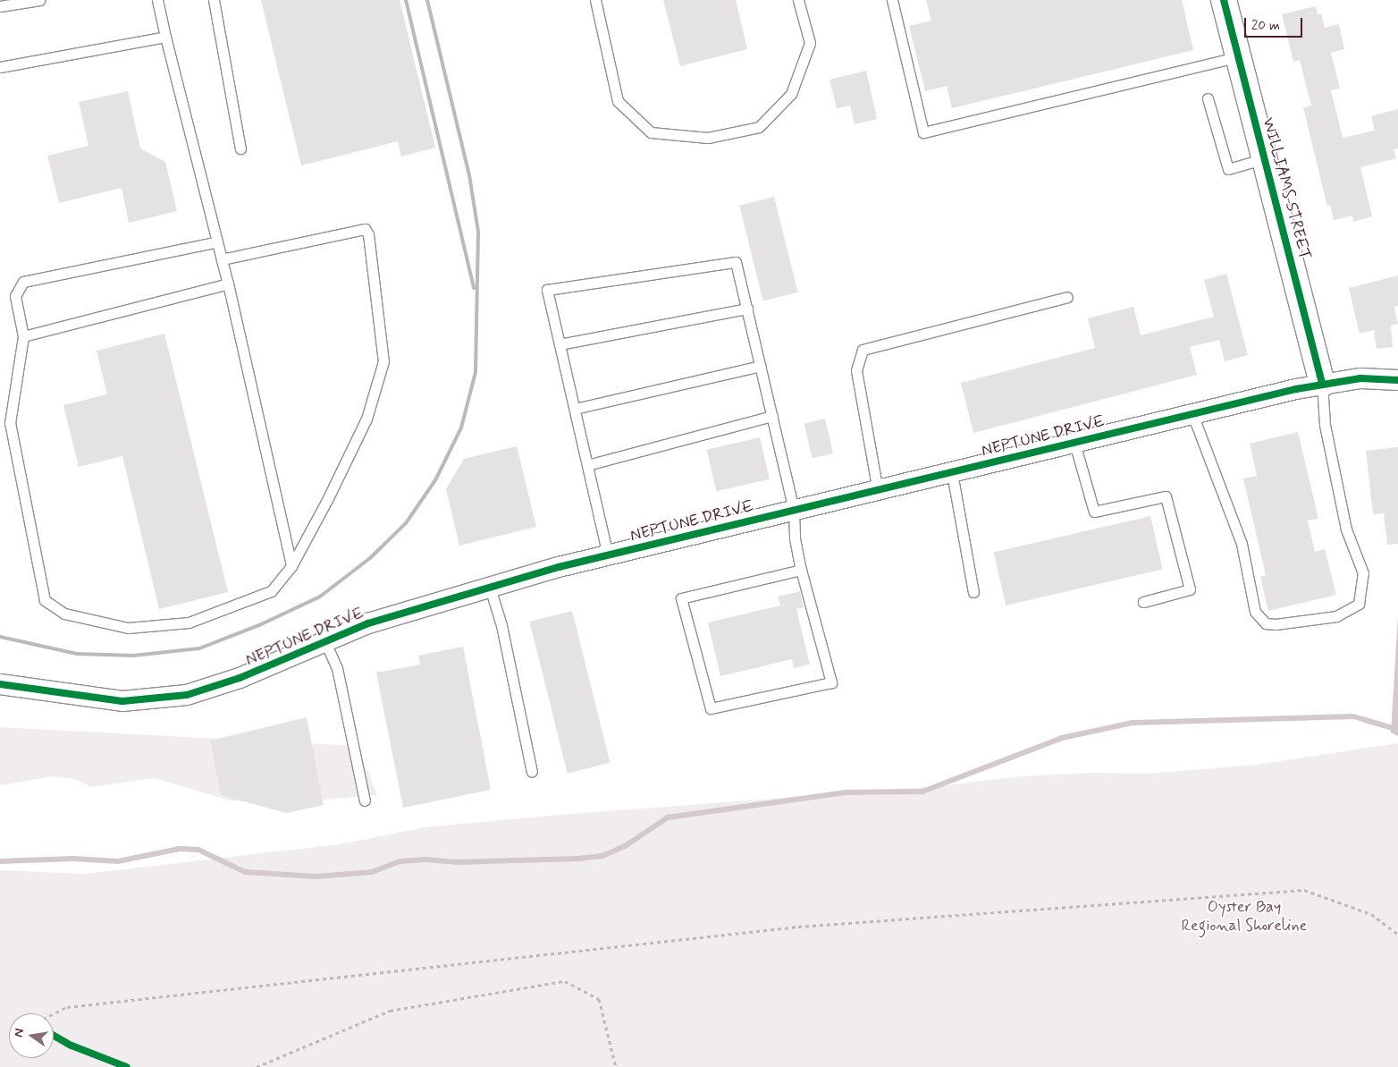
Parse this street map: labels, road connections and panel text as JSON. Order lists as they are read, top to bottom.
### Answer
{
  "streets": {
    "street": ["WILLIAMS STREET", "NEPTUNE DRIVE"]
  },
  "crossings": [
    ["WILLIAMS STREET", "NEPTUNE DRIVE"]
  ],
  "parks": ["Oyster Bay Regional Shoreline"],
  "scale_bar": "20 m",
  "north": "left"
}
